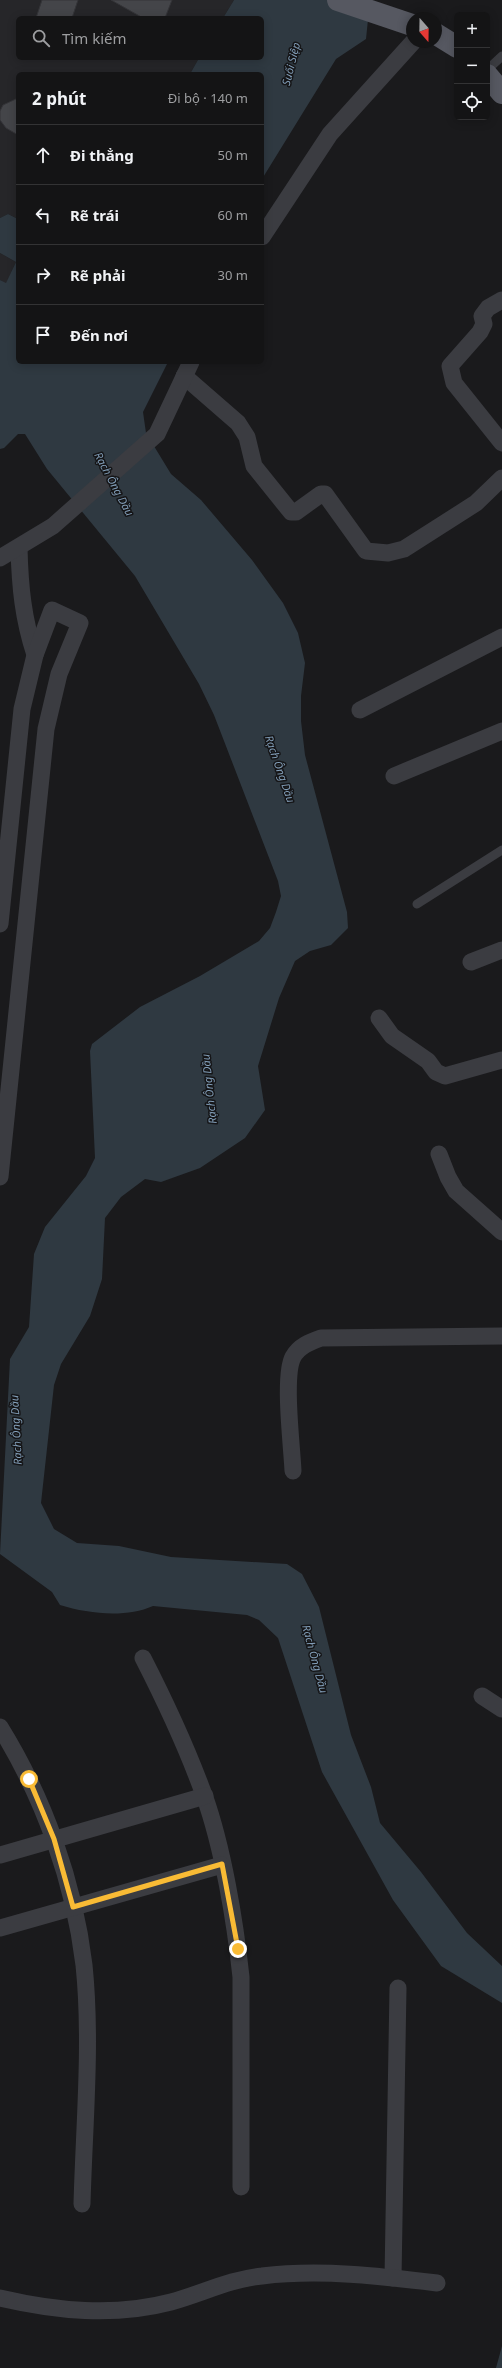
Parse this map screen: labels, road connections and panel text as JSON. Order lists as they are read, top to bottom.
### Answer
{
  "water": ["Suối Siệp", "Rạch Ông Dầu"],
  "north": "bottom",
  "page": {
    "map_buttons": ["+", "−"],
    "search": "Tìm kiếm",
    "heading": ["2 phút", "Đi bộ · 140 m"],
    "list": [
      ["Đi thẳng", "50 m"],
      ["Rẽ trái", "60 m"],
      ["Rẽ phải", "30 m"],
      "Đến nơi"
    ]
  }
}
